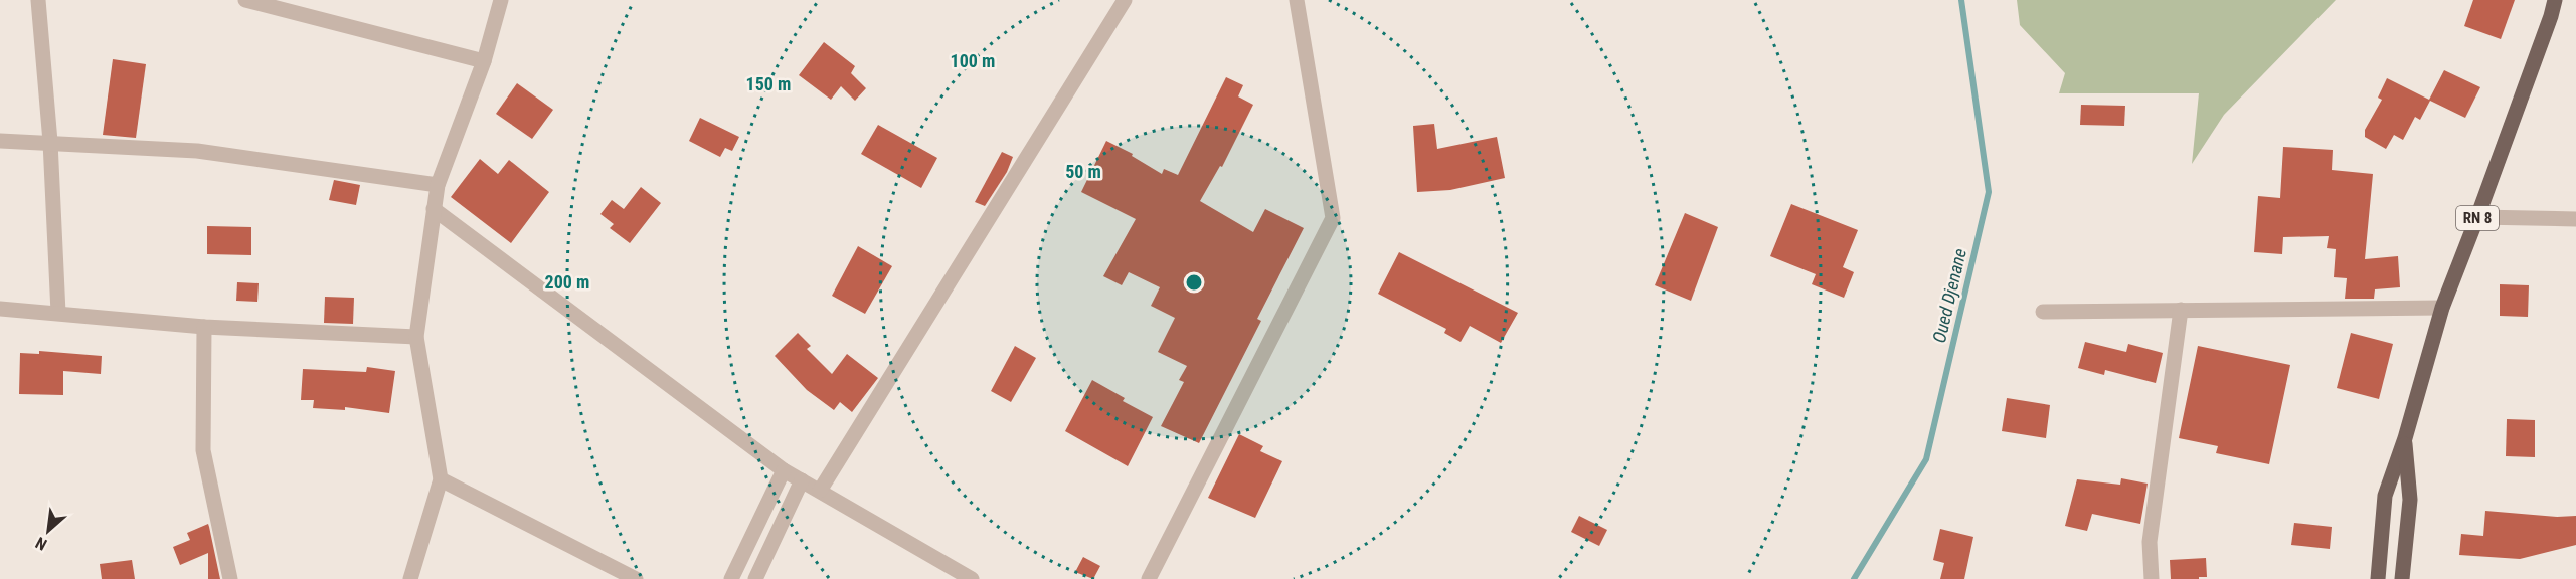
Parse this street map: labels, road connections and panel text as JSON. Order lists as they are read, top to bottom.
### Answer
{
  "streets": {
    "main road": ["RN 8"]
  },
  "water": ["Oued Djenane"],
  "north": "bottom left",
  "rings": [
    "100 m",
    "150 m",
    "50 m",
    "200 m"
  ]
}
